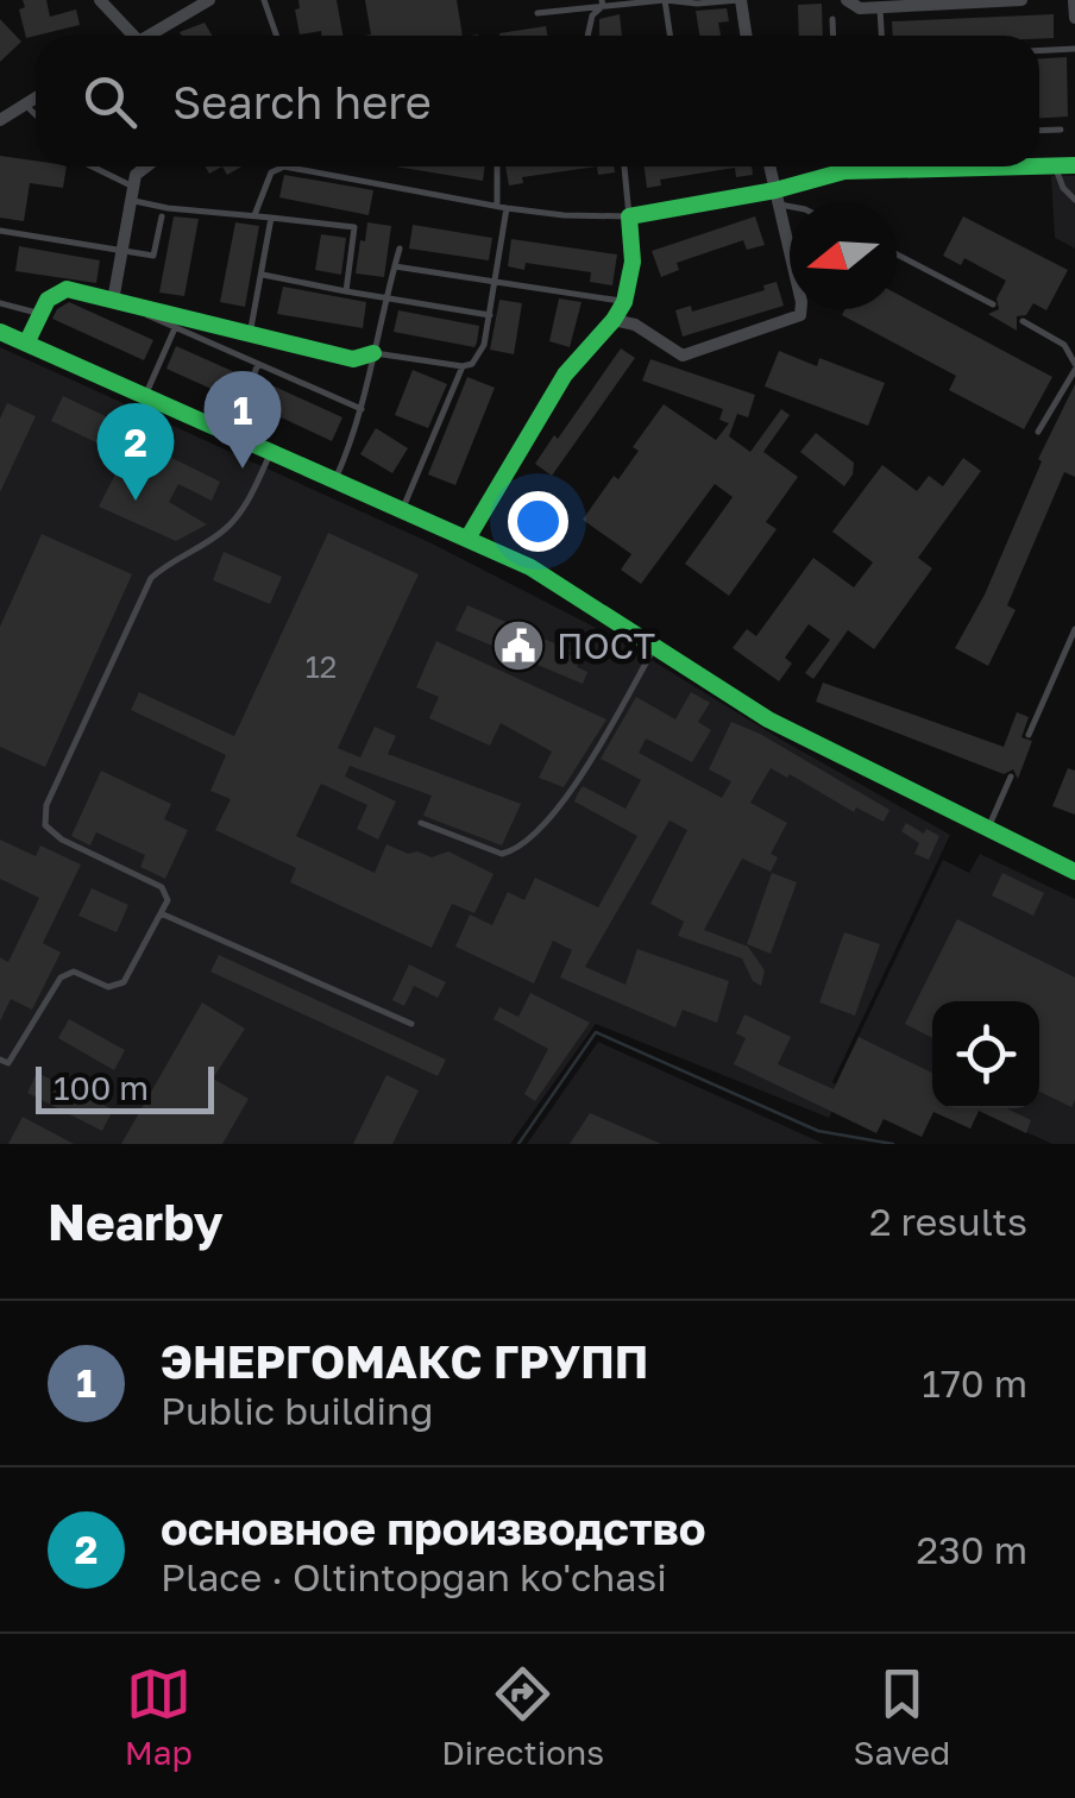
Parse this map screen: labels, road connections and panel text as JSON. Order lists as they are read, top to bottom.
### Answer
{
  "places": {
    "public building": ["ПОСТ"]
  },
  "house_numbers": ["12"],
  "scale_bar": "100 m",
  "north": "left",
  "page": {
    "search": "Search here",
    "pins": ["1", "2"],
    "scale": "100 m",
    "heading": ["Nearby", "2 results"],
    "list": [
      {
        "mark": "1",
        "name": "ЭНЕРГОМАКС ГРУПП",
        "note": "Public building",
        "value": "170 m"
      },
      {
        "mark": "2",
        "name": "основное производство",
        "note": "Place · Oltintopgan ko'chasi",
        "value": "230 m"
      }
    ],
    "nav": ["Map", "Directions", "Saved"]
  }
}
